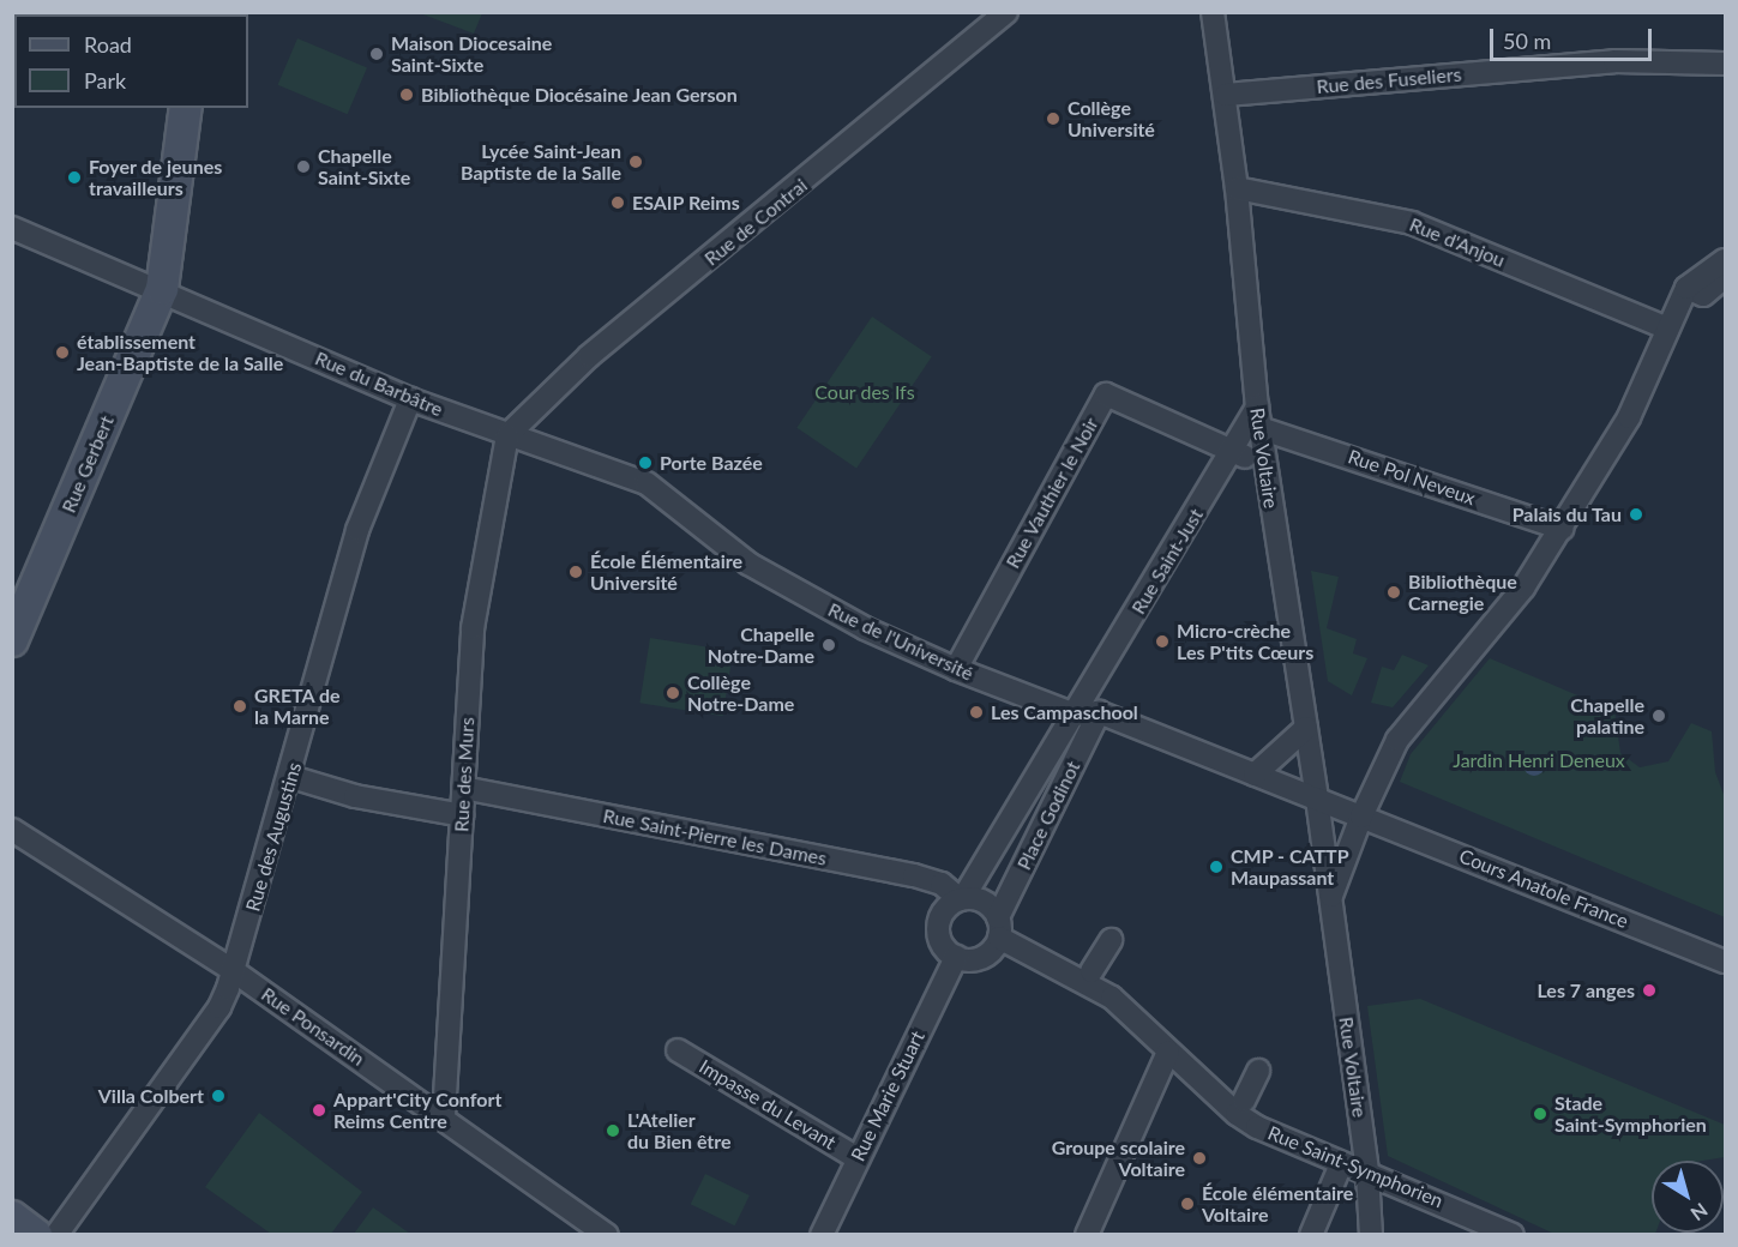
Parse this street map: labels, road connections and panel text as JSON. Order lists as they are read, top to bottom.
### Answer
{
  "streets": {
    "street": [
      "Rue des Fuseliers",
      "Rue de Contrai",
      "Rue d'Anjou",
      "Rue du Barbâtre",
      "Rue Voltaire",
      "Rue Gerbert",
      "Rue Pol Neveux",
      "Rue Vauthier le Noir",
      "Rue Saint-Just",
      "Rue de l'Université",
      "Rue des Murs",
      "Place Godinot",
      "Rue des Augustins",
      "Rue Saint-Pierre les Dames",
      "Cours Anatole France",
      "Rue Ponsardin",
      "Rue Marie Stuart",
      "Impasse du Levant",
      "Rue Saint-Symphorien"
    ]
  },
  "crossings": [
    ["Rue des Fuseliers", "Rue Voltaire"],
    ["Rue de Contrai", "Rue du Barbâtre"],
    ["Rue de Contrai", "Rue de l'Université"],
    ["Rue de Contrai", "Rue des Murs"],
    ["Rue d'Anjou", "Rue Voltaire"],
    ["Rue du Barbâtre", "Rue Gerbert"],
    ["Rue du Barbâtre", "Rue de l'Université"],
    ["Rue du Barbâtre", "Rue des Murs"],
    ["Rue du Barbâtre", "Rue des Augustins"],
    ["Rue Voltaire", "Rue Pol Neveux"],
    ["Rue Voltaire", "Rue Vauthier le Noir"],
    ["Rue Voltaire", "Rue Saint-Just"],
    ["Rue Voltaire", "Rue de l'Université"],
    ["Rue Voltaire", "Cours Anatole France"],
    ["Rue Voltaire", "Rue Saint-Symphorien"],
    ["Rue Pol Neveux", "Rue Saint-Just"],
    ["Rue Vauthier le Noir", "Rue Saint-Just"],
    ["Rue Vauthier le Noir", "Rue de l'Université"],
    ["Rue Saint-Just", "Rue de l'Université"],
    ["Rue Saint-Just", "Place Godinot"],
    ["Rue de l'Université", "Rue des Murs"],
    ["Rue de l'Université", "Place Godinot"],
    ["Rue de l'Université", "Cours Anatole France"],
    ["Rue des Murs", "Rue Saint-Pierre les Dames"],
    ["Rue des Murs", "Rue Ponsardin"],
    ["Place Godinot", "Rue Saint-Pierre les Dames"],
    ["Place Godinot", "Rue Marie Stuart"],
    ["Place Godinot", "Rue Saint-Symphorien"],
    ["Rue des Augustins", "Rue Ponsardin"],
    ["Rue Saint-Pierre les Dames", "Rue Marie Stuart"],
    ["Rue Saint-Pierre les Dames", "Rue Saint-Symphorien"],
    ["Rue Marie Stuart", "Impasse du Levant"],
    ["Rue Marie Stuart", "Rue Saint-Symphorien"]
  ],
  "parks": ["Cour des Ifs", "Jardin Henri Deneux"],
  "places": [
    "Maison Diocesaine Saint-Sixte",
    "Bibliothèque Diocésaine Jean Gerson",
    "Collège Université",
    "Lycée Saint-Jean Baptiste de la Salle",
    "Chapelle Saint-Sixte",
    "Foyer de jeunes travailleurs",
    "ESAIP Reims",
    "établissement Jean-Baptiste de la Salle",
    "Porte Bazée",
    "Palais du Tau",
    "École Élémentaire Université",
    "Bibliothèque Carnegie",
    "Micro-crèche Les P'tits Cœurs",
    "Chapelle Notre-Dame",
    "Collège Notre-Dame",
    "GRETA de la Marne",
    "Les Campaschool",
    "Chapelle palatine",
    "CMP - CATTP Maupassant",
    "Les 7 anges",
    "Villa Colbert",
    "Appart'City Confort Reims Centre",
    "Stade Saint-Symphorien",
    "L'Atelier du Bien être",
    "Groupe scolaire Voltaire",
    "École élémentaire Voltaire"
  ],
  "legend": ["Road", "Park"],
  "scale_bar": "50 m",
  "north": "bottom right"
}
